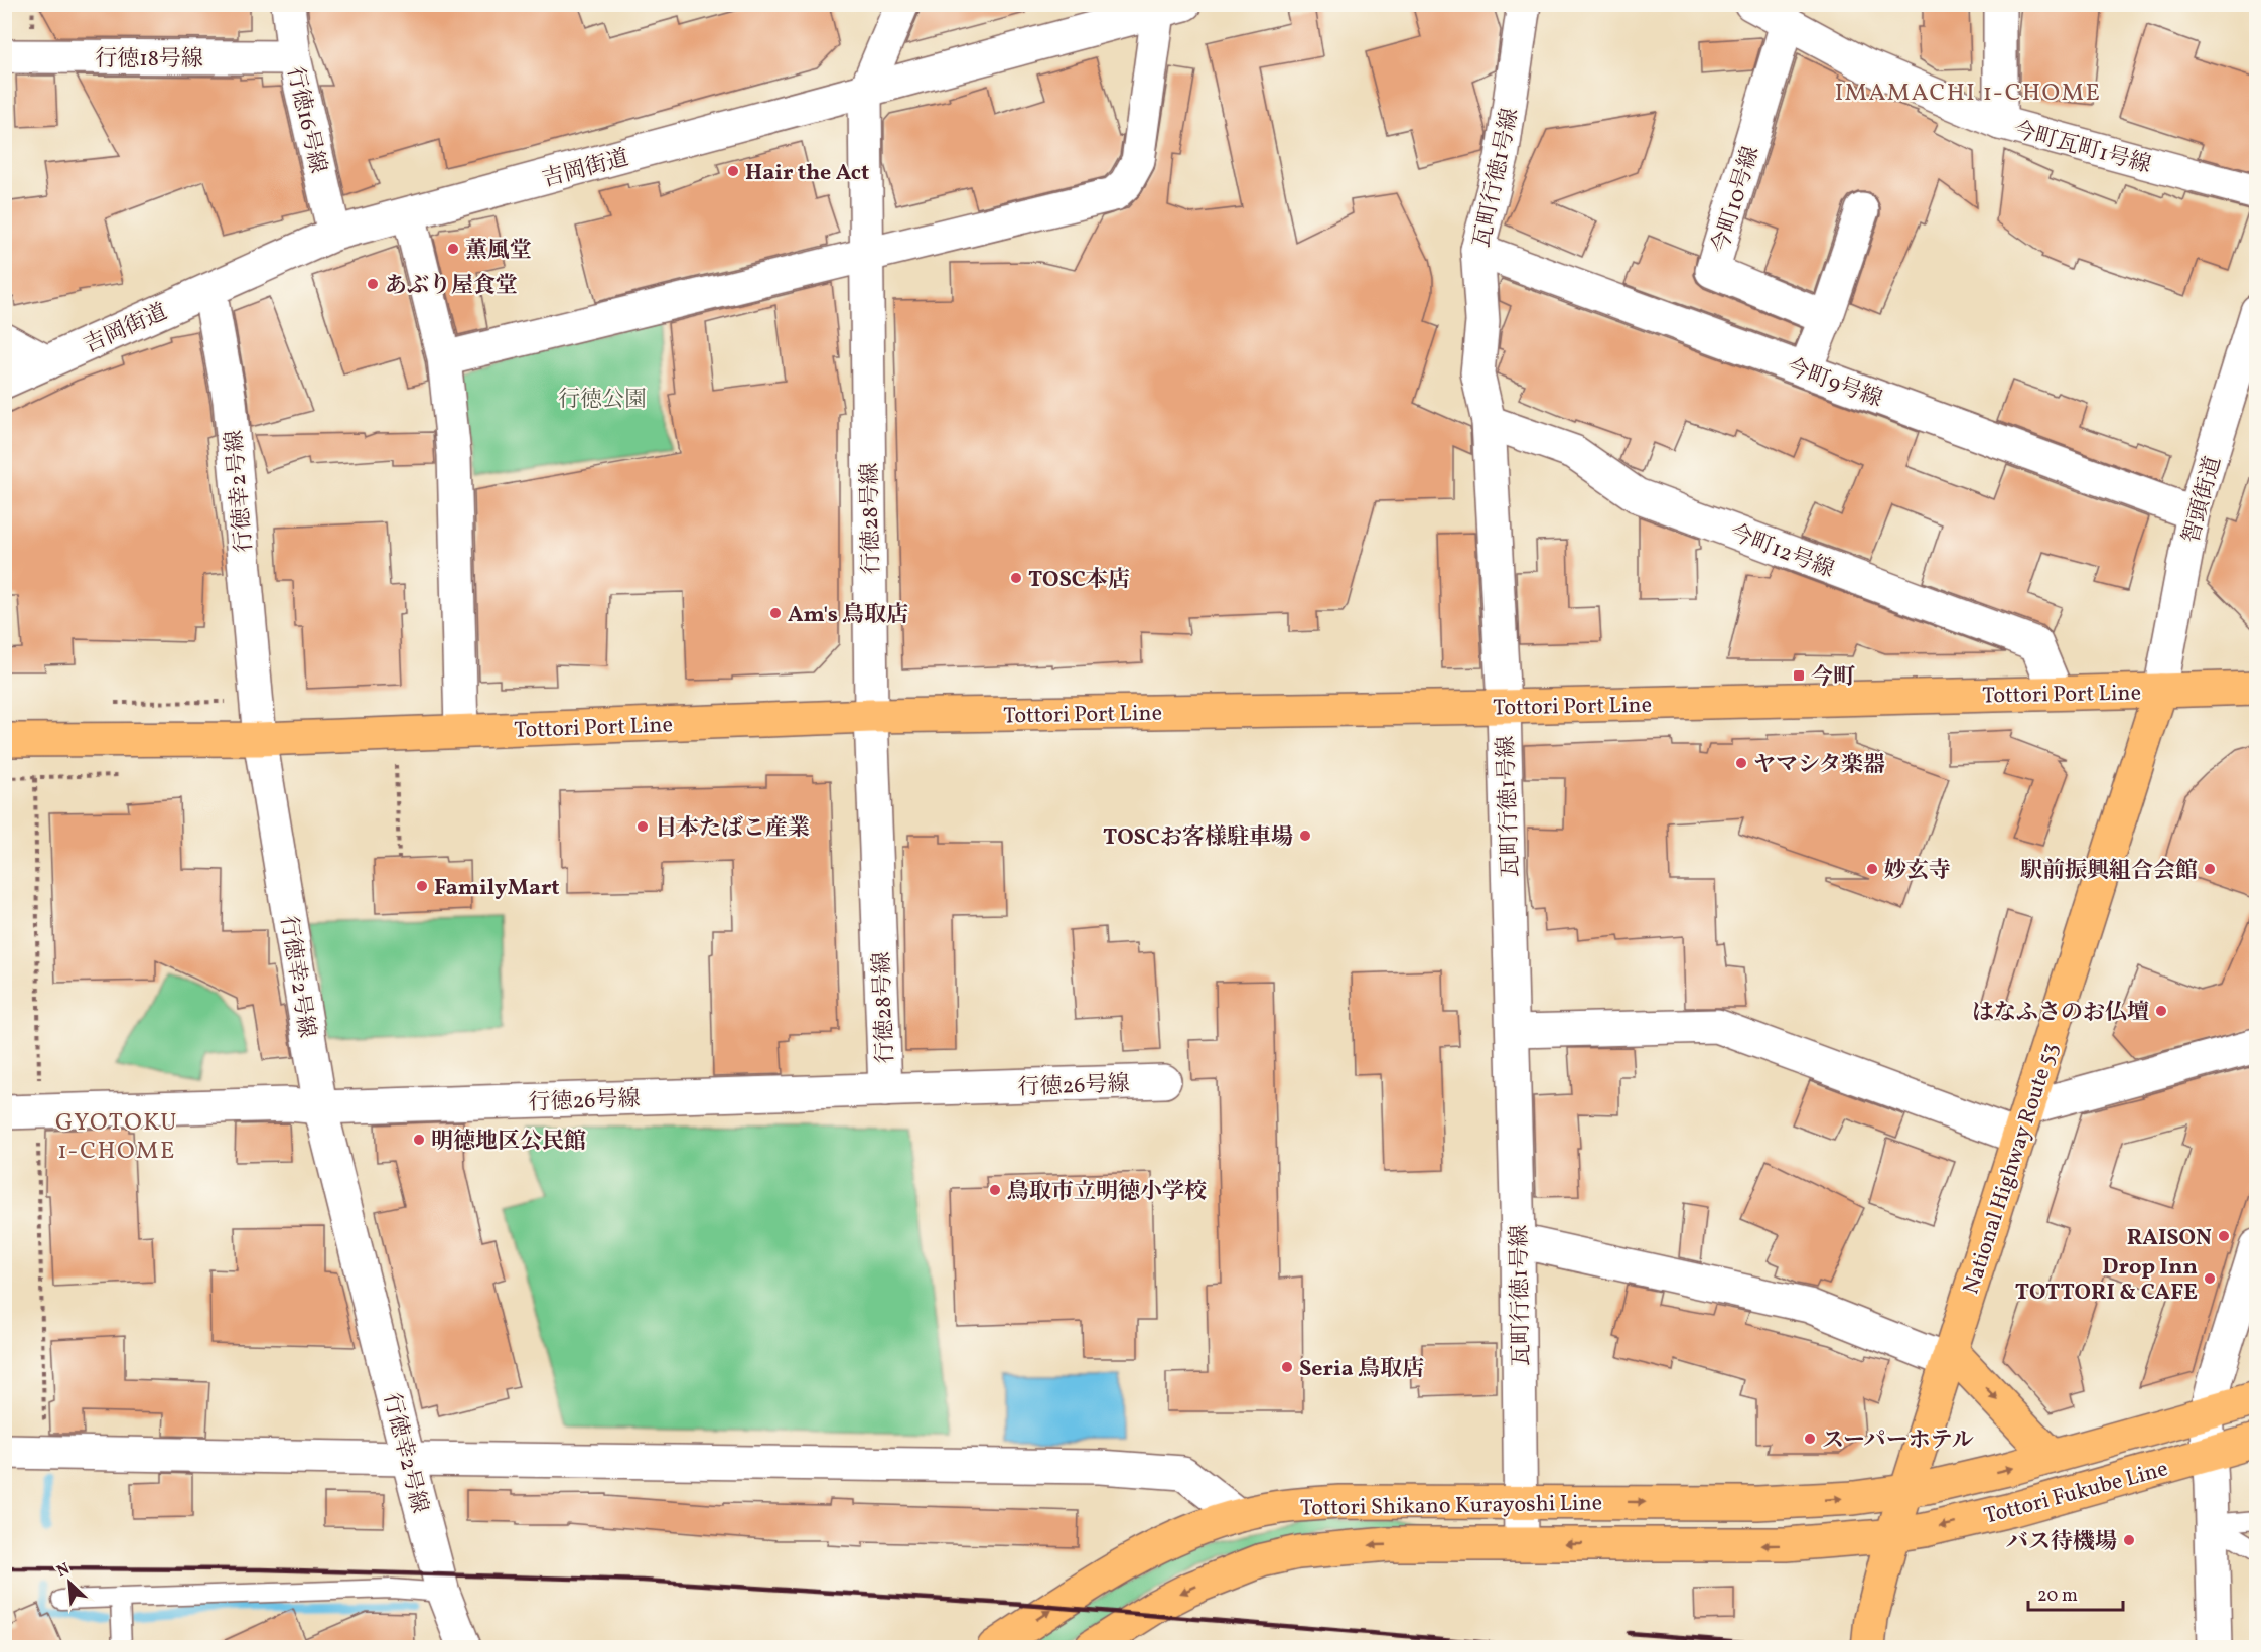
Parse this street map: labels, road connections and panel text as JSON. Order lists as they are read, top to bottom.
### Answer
{
  "streets": {
    "main road": [
      "Tottori Port Line",
      "National Highway Route 53",
      "Tottori Fukube Line",
      "Tottori Shikano Kurayoshi Line"
    ],
    "street": [
      "行徳18号線",
      "行徳16号線",
      "今町瓦町1号線",
      "吉岡街道",
      "瓦町行徳1号線",
      "今町10号線",
      "今町9号線",
      "行徳幸2号線",
      "智頭街道",
      "行徳28号線",
      "今町12号線",
      "行徳26号線"
    ]
  },
  "crossings": [
    ["行徳18号線", "行徳16号線"],
    ["行徳16号線", "吉岡街道"],
    ["今町瓦町1号線", "今町10号線"],
    ["吉岡街道", "行徳幸2号線"],
    ["吉岡街道", "行徳28号線"],
    ["瓦町行徳1号線", "今町9号線"],
    ["瓦町行徳1号線", "今町12号線"],
    ["瓦町行徳1号線", "Tottori Port Line"],
    ["瓦町行徳1号線", "Tottori Shikano Kurayoshi Line"],
    ["今町9号線", "智頭街道"],
    ["行徳幸2号線", "Tottori Port Line"],
    ["行徳幸2号線", "行徳26号線"],
    ["智頭街道", "Tottori Port Line"],
    ["智頭街道", "National Highway Route 53"],
    ["行徳28号線", "Tottori Port Line"],
    ["行徳28号線", "行徳26号線"],
    ["今町12号線", "Tottori Port Line"],
    ["Tottori Port Line", "National Highway Route 53"],
    ["National Highway Route 53", "Tottori Fukube Line"],
    ["National Highway Route 53", "Tottori Shikano Kurayoshi Line"],
    ["Tottori Fukube Line", "Tottori Shikano Kurayoshi Line"]
  ],
  "districts": ["IMAMACHI 1-CHOME", "GYOTOKU 1-CHOME"],
  "parks": ["行徳公園"],
  "places": {
    "other": [
      "Hair the Act",
      "薫風堂",
      "あぶり屋食堂",
      "TOSC本店",
      "Am's 鳥取店",
      "ヤマシタ楽器",
      "日本たばこ産業",
      "TOSCお客様駐車場",
      "妙玄寺",
      "駅前振興組合会館",
      "FamilyMart",
      "はなふさのお仏壇",
      "明徳地区公民館",
      "鳥取市立明徳小学校",
      "RAISON",
      "Drop Inn TOTTORI & CAFE",
      "Seria 鳥取店",
      "スーパーホテル",
      "バス待機場"
    ],
    "transit": ["今町"]
  },
  "scale_bar": "20 m",
  "north": "top left"
}
